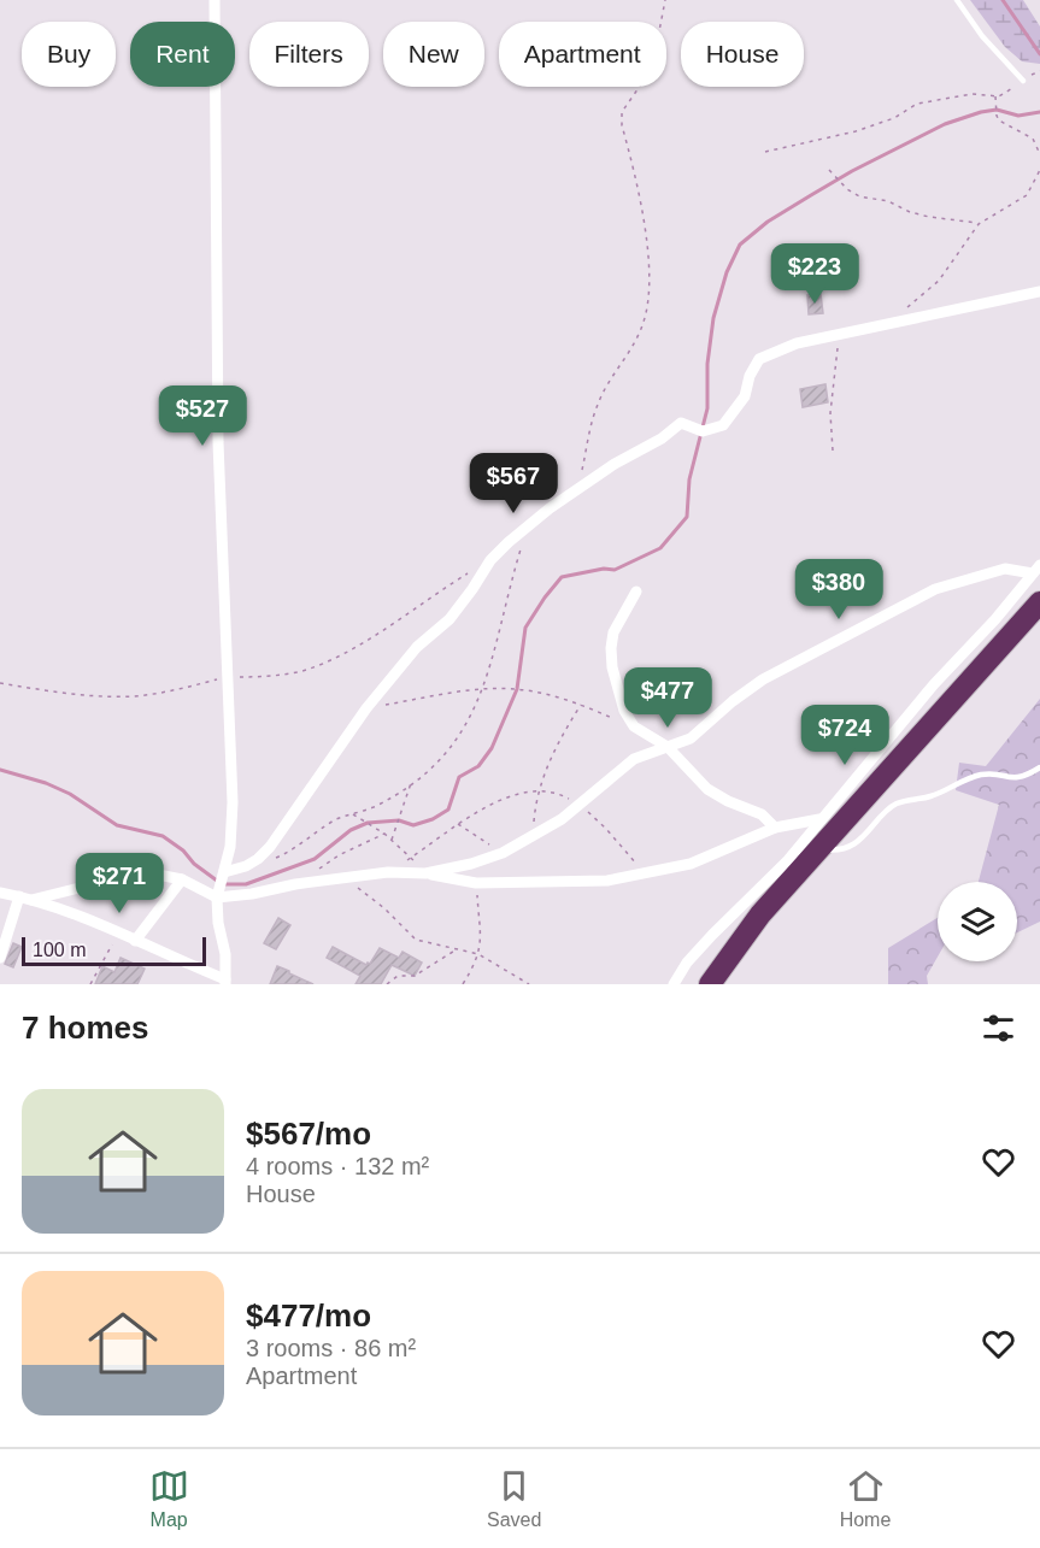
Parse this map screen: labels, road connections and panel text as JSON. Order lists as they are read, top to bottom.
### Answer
{
  "scale_bar": "100 m",
  "page": {
    "chip": [
      "Buy",
      "Rent",
      "Filters",
      "New",
      "Apartment",
      "House"
    ],
    "price": [
      "$223",
      "$527",
      "$567",
      "$380",
      "$477",
      "$724",
      "$271"
    ],
    "scale": "100 m",
    "heading": "7 homes",
    "list": [
      {
        "name": "$567/mo",
        "note": "4 rooms · 132 m² · House"
      },
      {
        "name": "$477/mo",
        "note": "3 rooms · 86 m² · Apartment"
      }
    ],
    "tabs": ["Map", "Saved", "Home"]
  }
}
